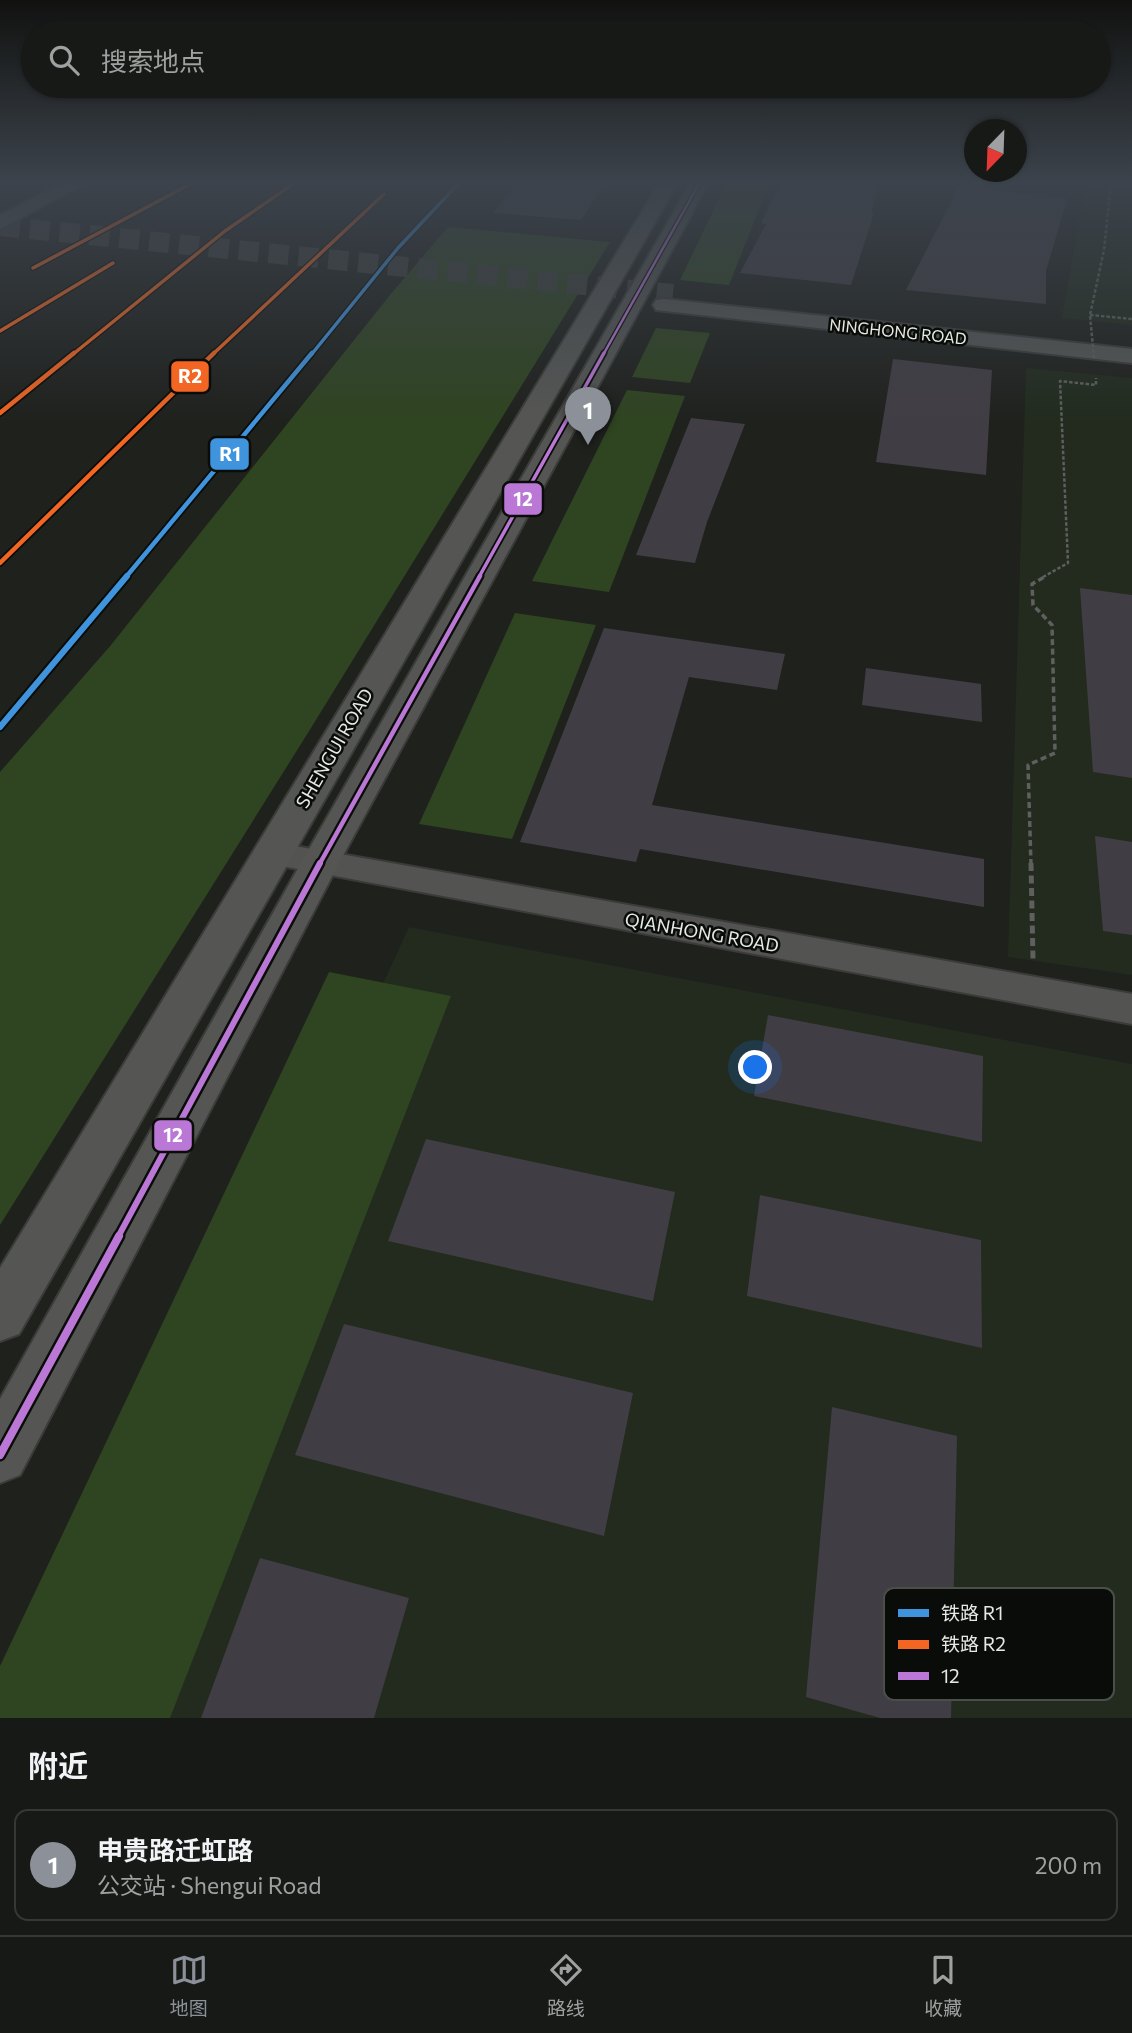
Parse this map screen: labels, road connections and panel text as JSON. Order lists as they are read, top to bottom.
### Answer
{
  "streets": {
    "main road": ["NINGHONG ROAD", "SHENGUI ROAD"],
    "street": ["QIANHONG ROAD"]
  },
  "crossings": [
    ["SHENGUI ROAD", "QIANHONG ROAD"]
  ],
  "lines": ["rail line R1", "rail line R2", "transit line 12"],
  "legend": ["铁路 R1", "铁路 R2", "12"],
  "north": "bottom left",
  "page": {
    "search": "搜索地点",
    "pins": "1",
    "heading": "附近",
    "list": [
      {
        "mark": "1",
        "name": "申贵路迁虹路",
        "note": "公交站 · Shengui Road",
        "value": "200 m"
      }
    ],
    "nav": ["地图", "路线", "收藏"]
  }
}
